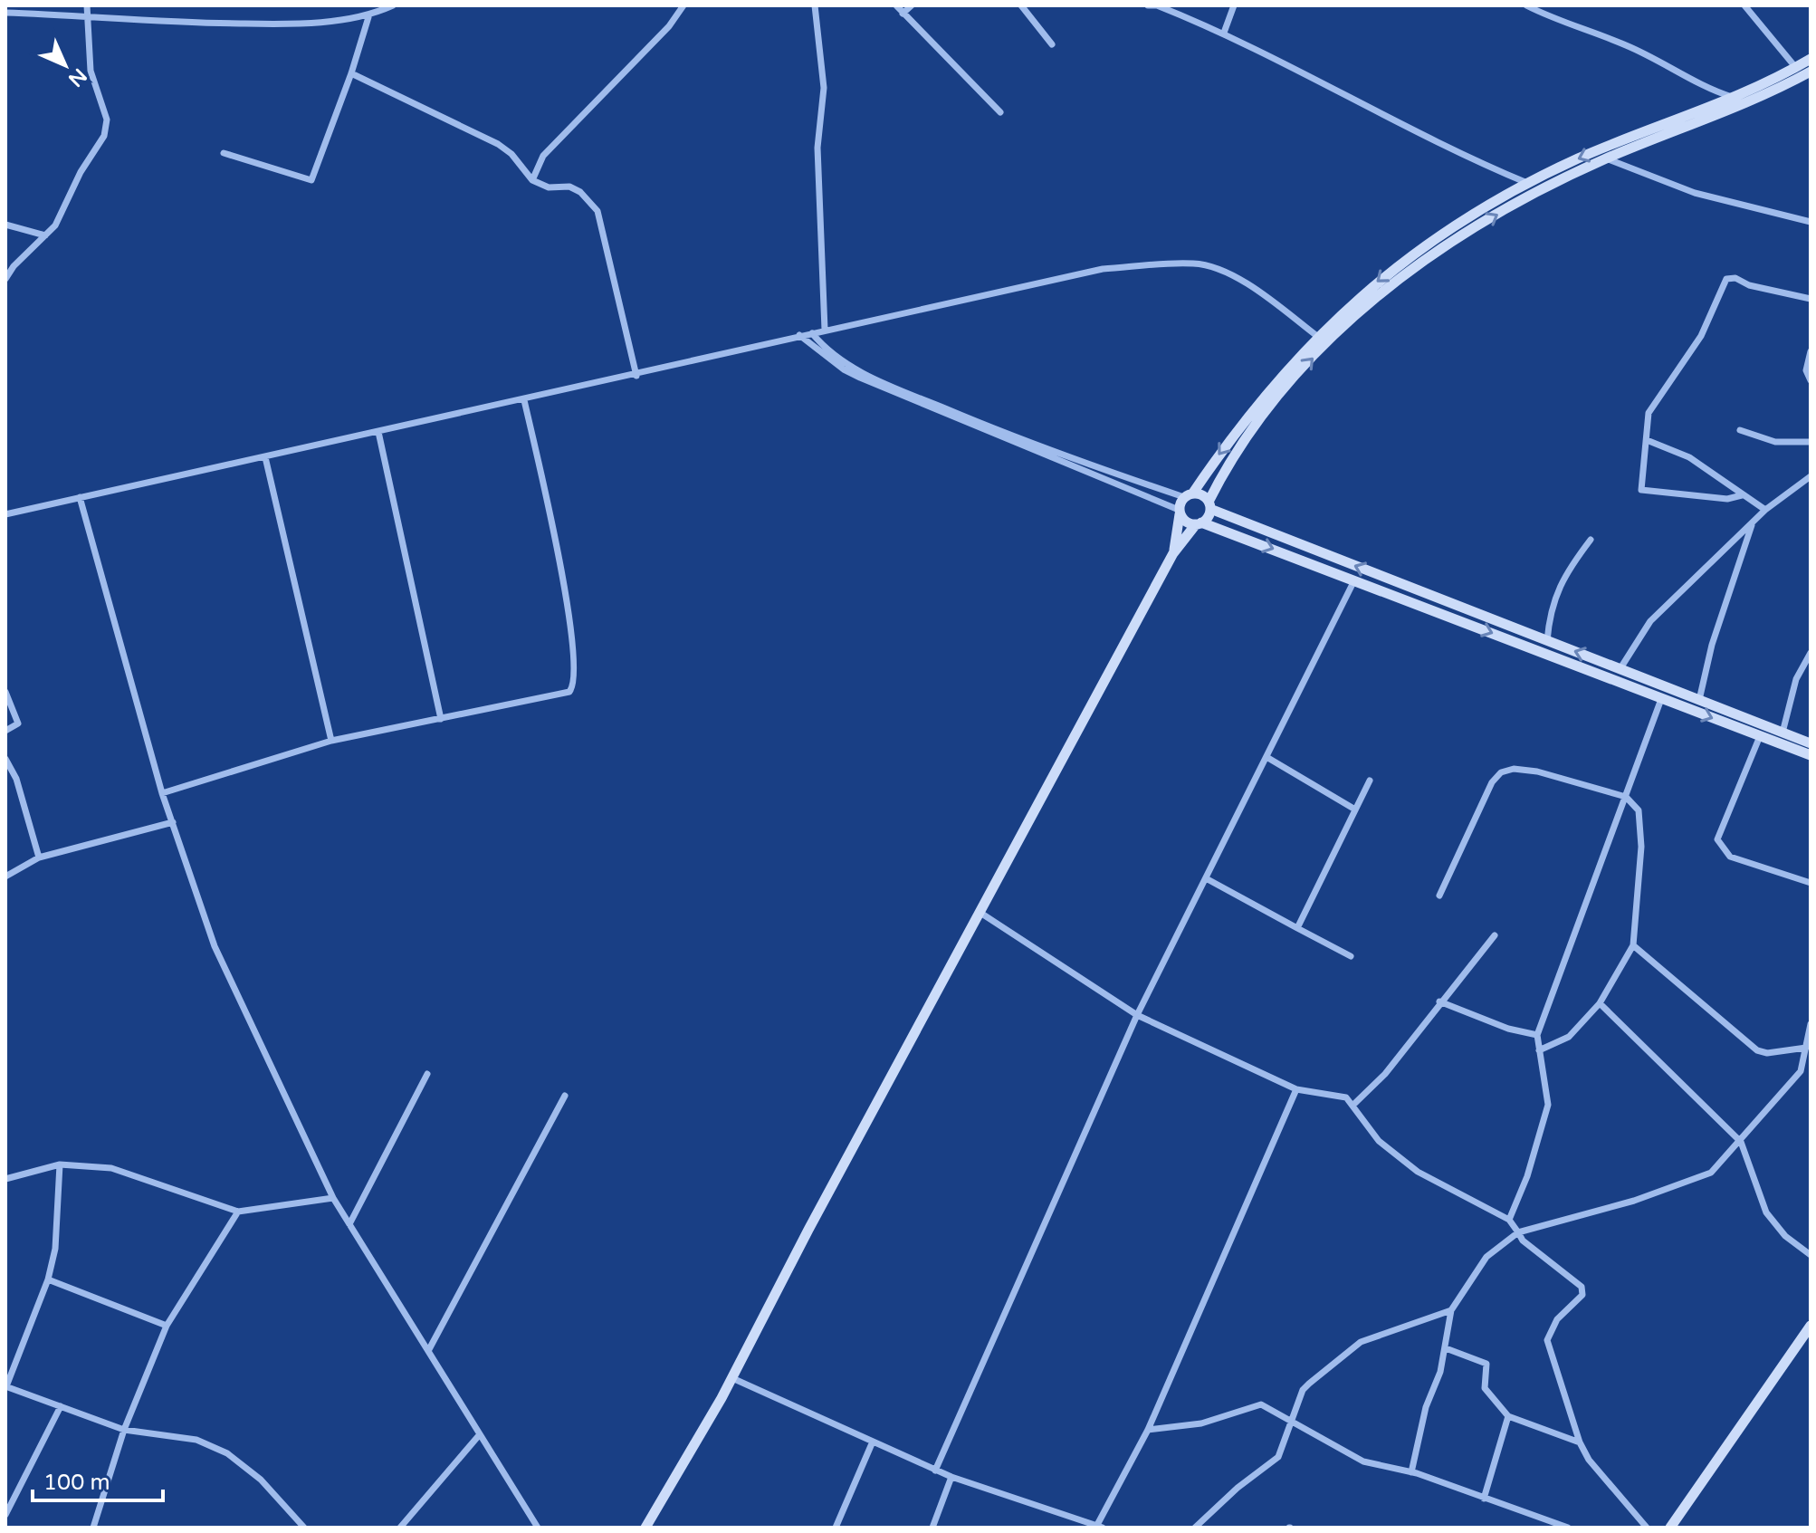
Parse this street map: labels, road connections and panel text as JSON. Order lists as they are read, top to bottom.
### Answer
{
  "scale_bar": "100 m",
  "north": "bottom right"
}
